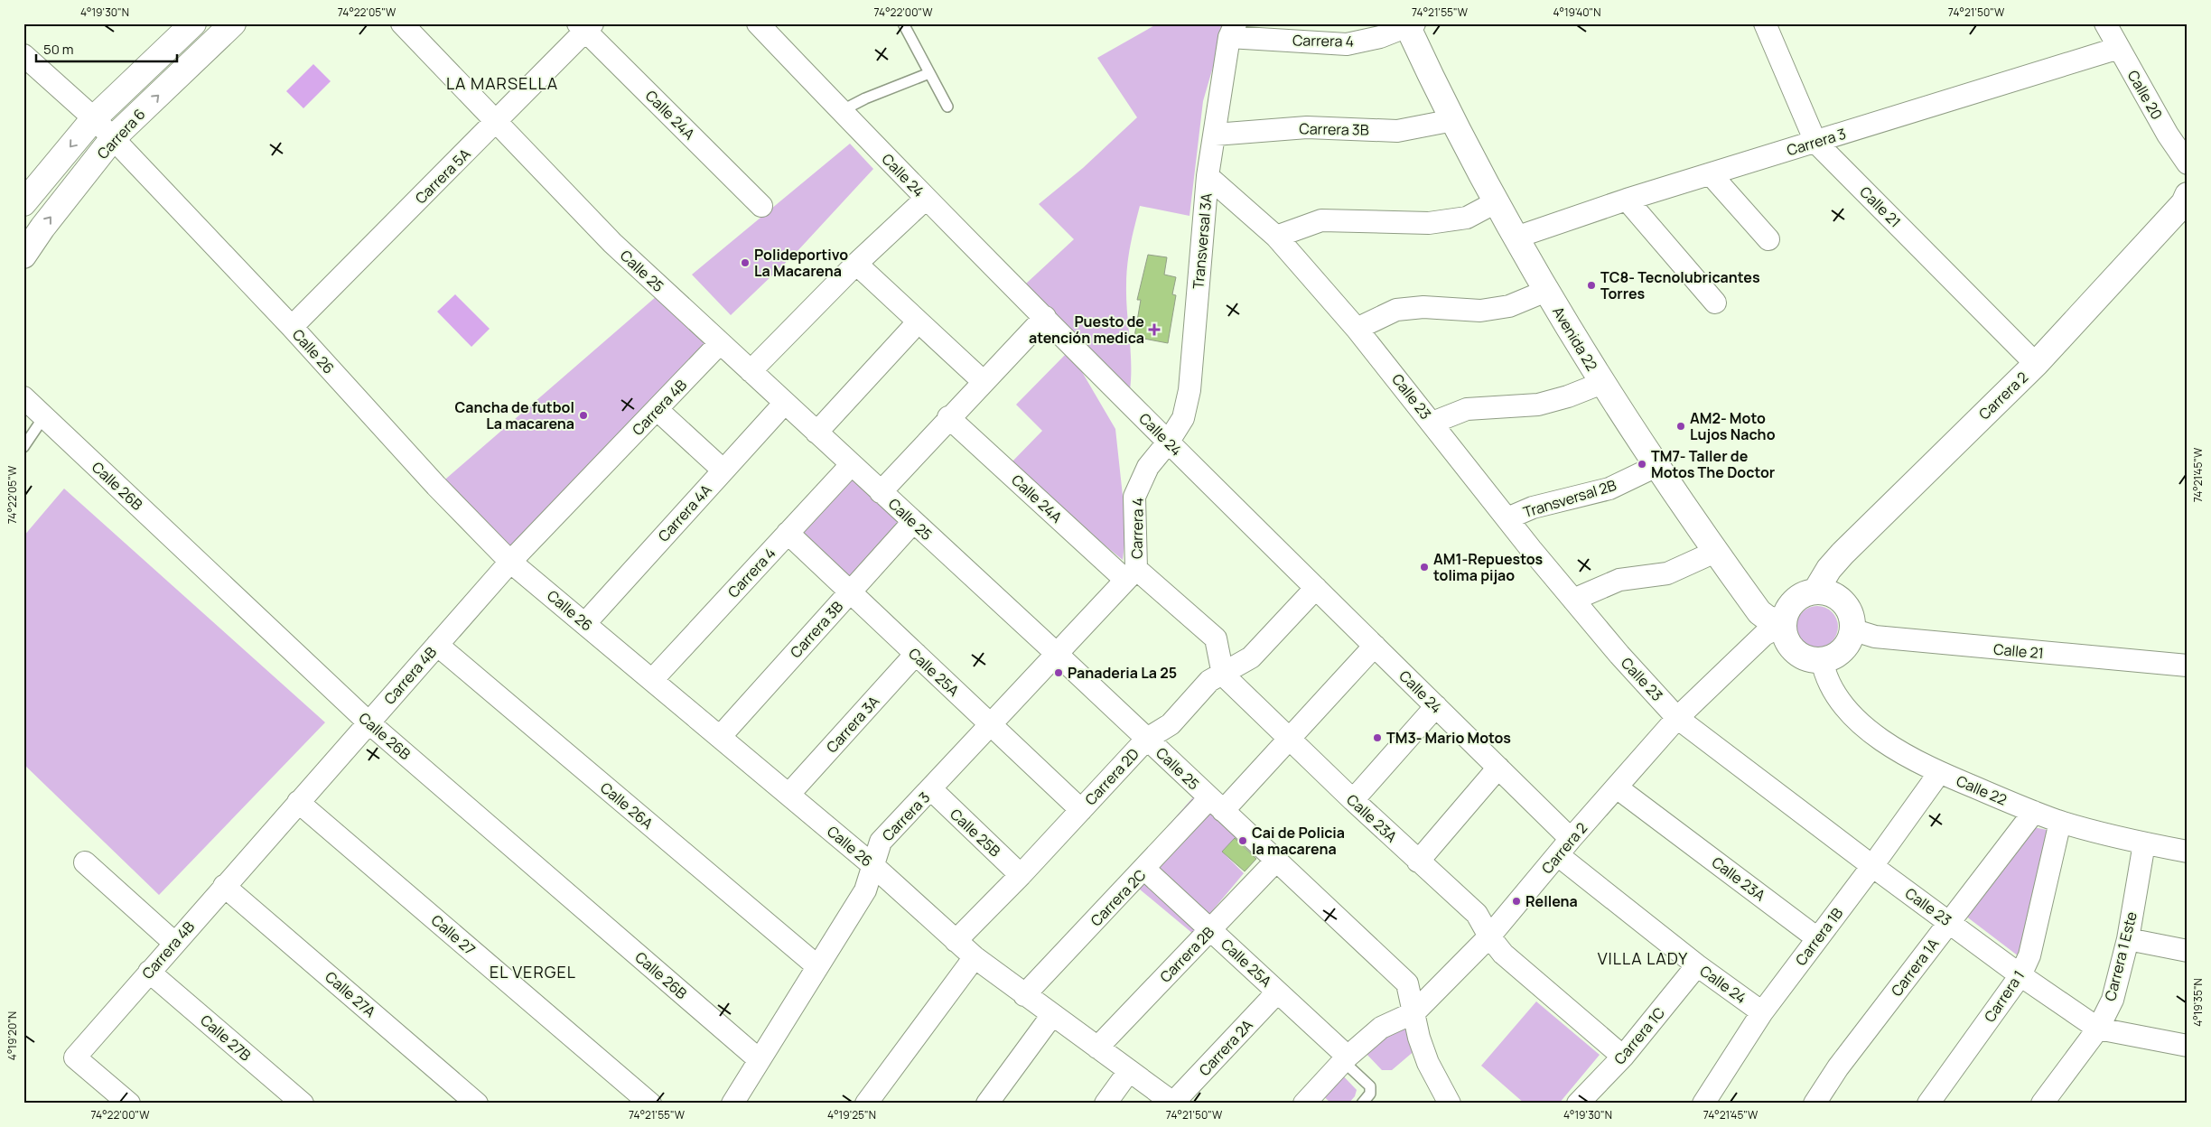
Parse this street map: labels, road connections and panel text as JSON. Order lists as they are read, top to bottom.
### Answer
{
  "streets": {
    "street": [
      "Carrera 4",
      "Calle 20",
      "Calle 24A",
      "Carrera 3B",
      "Carrera 6",
      "Carrera 3",
      "Calle 24",
      "Carrera 5A",
      "Calle 21",
      "Transversal 3A",
      "Calle 25",
      "Avenida 22",
      "Calle 26",
      "Carrera 2",
      "Calle 23",
      "Carrera 4B",
      "Calle 26B",
      "Transversal 2B",
      "Carrera 4A",
      "Calle 25A",
      "Carrera 3A",
      "Carrera 2D",
      "Calle 22",
      "Calle 26A",
      "Calle 23A",
      "Calle 25B",
      "Carrera 2C",
      "Calle 27",
      "Carrera 1B",
      "Carrera 2B",
      "Carrera 1 Este",
      "Carrera 1A",
      "Calle 27A",
      "Carrera 1",
      "Carrera 1C",
      "Calle 27B",
      "Carrera 2A"
    ]
  },
  "crossings": [
    ["Carrera 4", "Calle 24A"],
    ["Carrera 4", "Carrera 3"],
    ["Carrera 4", "Calle 24"],
    ["Carrera 4", "Transversal 3A"],
    ["Carrera 4", "Calle 25"],
    ["Carrera 4", "Avenida 22"],
    ["Carrera 4", "Calle 26"],
    ["Carrera 4", "Calle 25A"],
    ["Calle 20", "Carrera 3"],
    ["Calle 24A", "Carrera 3"],
    ["Calle 24A", "Carrera 5A"],
    ["Carrera 3B", "Transversal 3A"],
    ["Carrera 3B", "Calle 25"],
    ["Carrera 3B", "Avenida 22"],
    ["Carrera 3B", "Calle 26"],
    ["Carrera 3B", "Calle 25A"],
    ["Carrera 6", "Calle 26"],
    ["Carrera 3", "Calle 21"],
    ["Carrera 3", "Calle 25"],
    ["Carrera 3", "Avenida 22"],
    ["Carrera 3", "Calle 26"],
    ["Carrera 3", "Calle 26B"],
    ["Carrera 3", "Calle 25A"],
    ["Carrera 3", "Calle 26A"],
    ["Carrera 3", "Calle 25B"],
    ["Calle 24", "Transversal 3A"],
    ["Calle 24", "Carrera 2"],
    ["Calle 24", "Carrera 2D"],
    ["Calle 24", "Carrera 2C"],
    ["Calle 24", "Carrera 1B"],
    ["Calle 24", "Carrera 1C"],
    ["Carrera 5A", "Calle 25"],
    ["Carrera 5A", "Calle 26"],
    ["Calle 21", "Avenida 22"],
    ["Calle 21", "Carrera 2"],
    ["Calle 21", "Calle 22"],
    ["Transversal 3A", "Calle 23"],
    ["Calle 25", "Carrera 2"],
    ["Calle 25", "Carrera 4B"],
    ["Calle 25", "Carrera 4A"],
    ["Calle 25", "Carrera 2D"],
    ["Calle 25", "Carrera 2C"],
    ["Calle 25", "Carrera 2B"],
    ["Avenida 22", "Carrera 2"],
    ["Avenida 22", "Transversal 2B"],
    ["Avenida 22", "Calle 22"],
    ["Calle 26", "Carrera 4B"],
    ["Calle 26", "Carrera 4A"],
    ["Calle 26", "Carrera 3A"],
    ["Calle 26", "Carrera 2D"],
    ["Calle 26", "Carrera 2C"],
    ["Calle 26", "Carrera 2B"],
    ["Calle 26", "Carrera 2A"],
    ["Carrera 2", "Calle 23"],
    ["Carrera 2", "Calle 25A"],
    ["Carrera 2", "Calle 22"],
    ["Carrera 2", "Calle 23A"],
    ["Calle 23", "Transversal 2B"],
    ["Calle 23", "Carrera 1B"],
    ["Calle 23", "Carrera 1 Este"],
    ["Calle 23", "Carrera 1A"],
    ["Calle 23", "Carrera 1"],
    ["Carrera 4B", "Calle 26B"],
    ["Carrera 4B", "Calle 26A"],
    ["Carrera 4B", "Calle 27"],
    ["Carrera 4B", "Calle 27A"],
    ["Carrera 4B", "Calle 27B"],
    ["Calle 25A", "Carrera 3A"],
    ["Calle 25A", "Carrera 2D"],
    ["Calle 25A", "Carrera 2C"],
    ["Calle 25A", "Carrera 2B"],
    ["Calle 25A", "Carrera 2A"],
    ["Carrera 2D", "Calle 23A"],
    ["Carrera 2D", "Calle 25B"],
    ["Calle 22", "Carrera 1B"],
    ["Calle 22", "Carrera 1 Este"],
    ["Calle 22", "Carrera 1A"],
    ["Calle 22", "Carrera 1"],
    ["Calle 23A", "Carrera 2C"],
    ["Calle 23A", "Carrera 1B"],
    ["Calle 23A", "Carrera 1C"]
  ],
  "districts": ["LA MARSELLA", "VILLA LADY", "EL VERGEL"],
  "places": {
    "other": [
      "Polideportivo La Macarena",
      "TC8- Tecnolubricantes Torres",
      "Cancha de futbol La macarena",
      "AM2- Moto Lujos Nacho",
      "TM7- Taller de Motos The Doctor",
      "AM1-Repuestos tolima pijao",
      "Panaderia La 25",
      "TM3- Mario Motos",
      "Cai de Policia la macarena",
      "Rellena"
    ],
    "health": ["Puesto de atención medica"]
  },
  "scale_bar": "50 m",
  "coordinates": [
    "4°19'30\"N",
    "74°22'05\"W",
    "74°22'00\"W",
    "74°21'55\"W",
    "4°19'40\"N",
    "74°21'50\"W",
    "74°21'45\"W",
    "4°19'35\"N",
    "4°19'20\"N",
    "4°19'25\"N"
  ]
}
